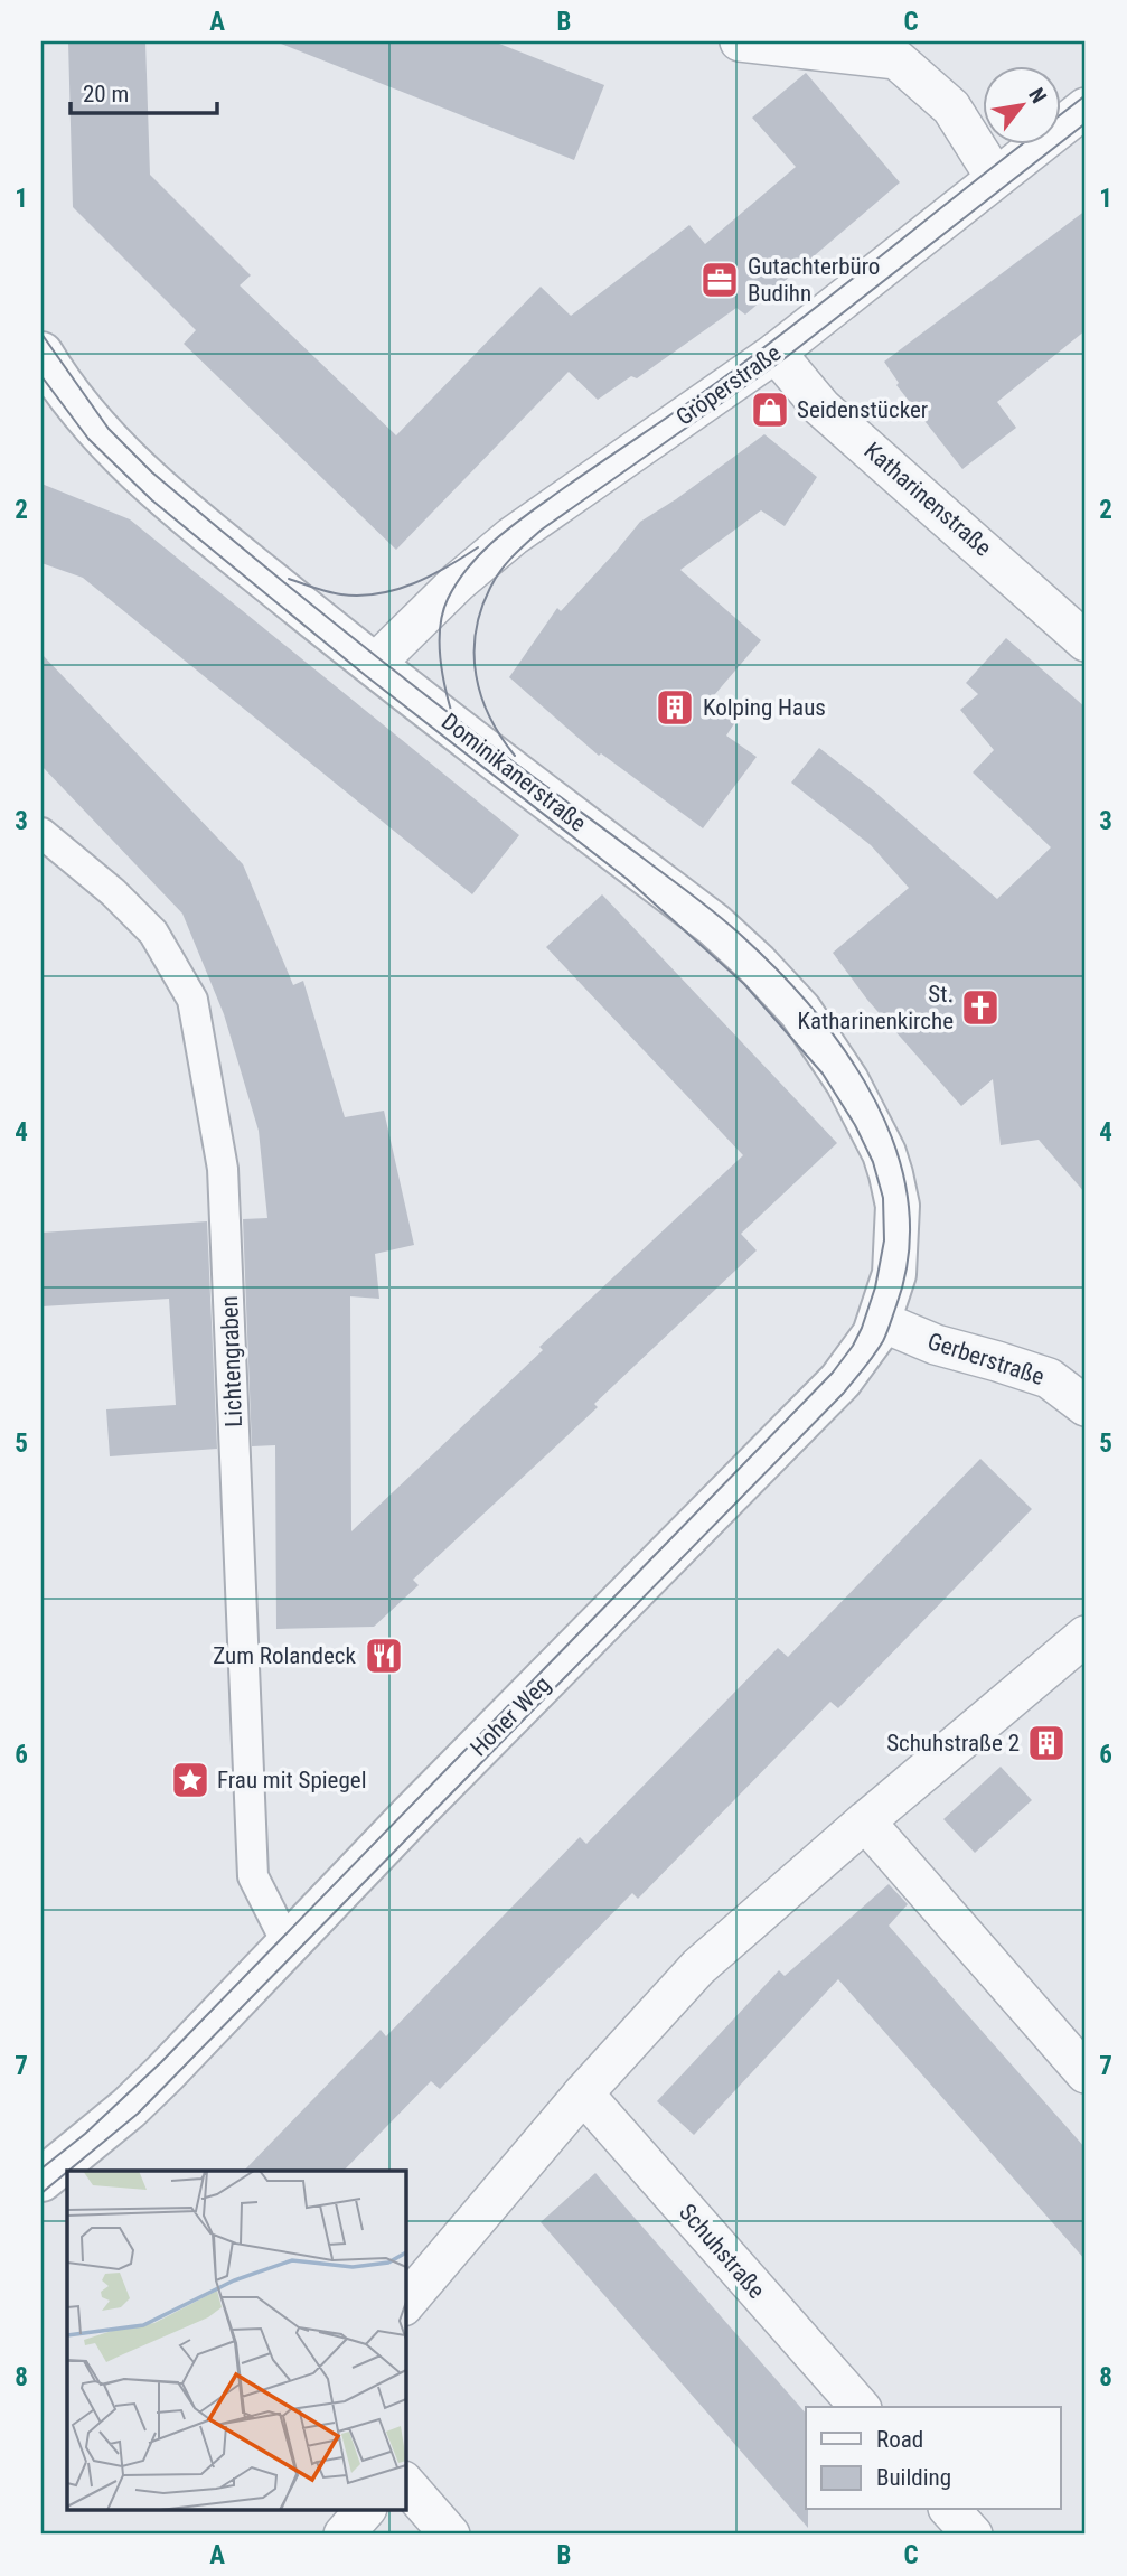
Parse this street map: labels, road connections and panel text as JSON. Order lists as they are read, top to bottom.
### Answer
{
  "streets": {
    "street": [
      "Gröperstraße",
      "Katharinenstraße",
      "Dominikanerstraße",
      "Gerberstraße",
      "Lichtengraben",
      "Hoher Weg",
      "Schuhstraße"
    ]
  },
  "crossings": [
    ["Gröperstraße", "Katharinenstraße"],
    ["Gröperstraße", "Dominikanerstraße"],
    ["Dominikanerstraße", "Hoher Weg"],
    ["Gerberstraße", "Hoher Weg"],
    ["Lichtengraben", "Hoher Weg"]
  ],
  "places": {
    "office": ["Gutachterbüro Budihn"],
    "shop": ["Seidenstücker"],
    "building": ["Kolping Haus", "Schuhstraße 2"],
    "church": ["St. Katharinenkirche"],
    "restaurant": ["Zum Rolandeck"],
    "place": ["Frau mit Spiegel"]
  },
  "legend": ["Road", "Building"],
  "scale_bar": "20 m",
  "north": "top right",
  "grid": {
    "columns": ["A", "B", "C"],
    "rows": [
      "1",
      "2",
      "3",
      "4",
      "5",
      "6",
      "7",
      "8"
    ]
  }
}
